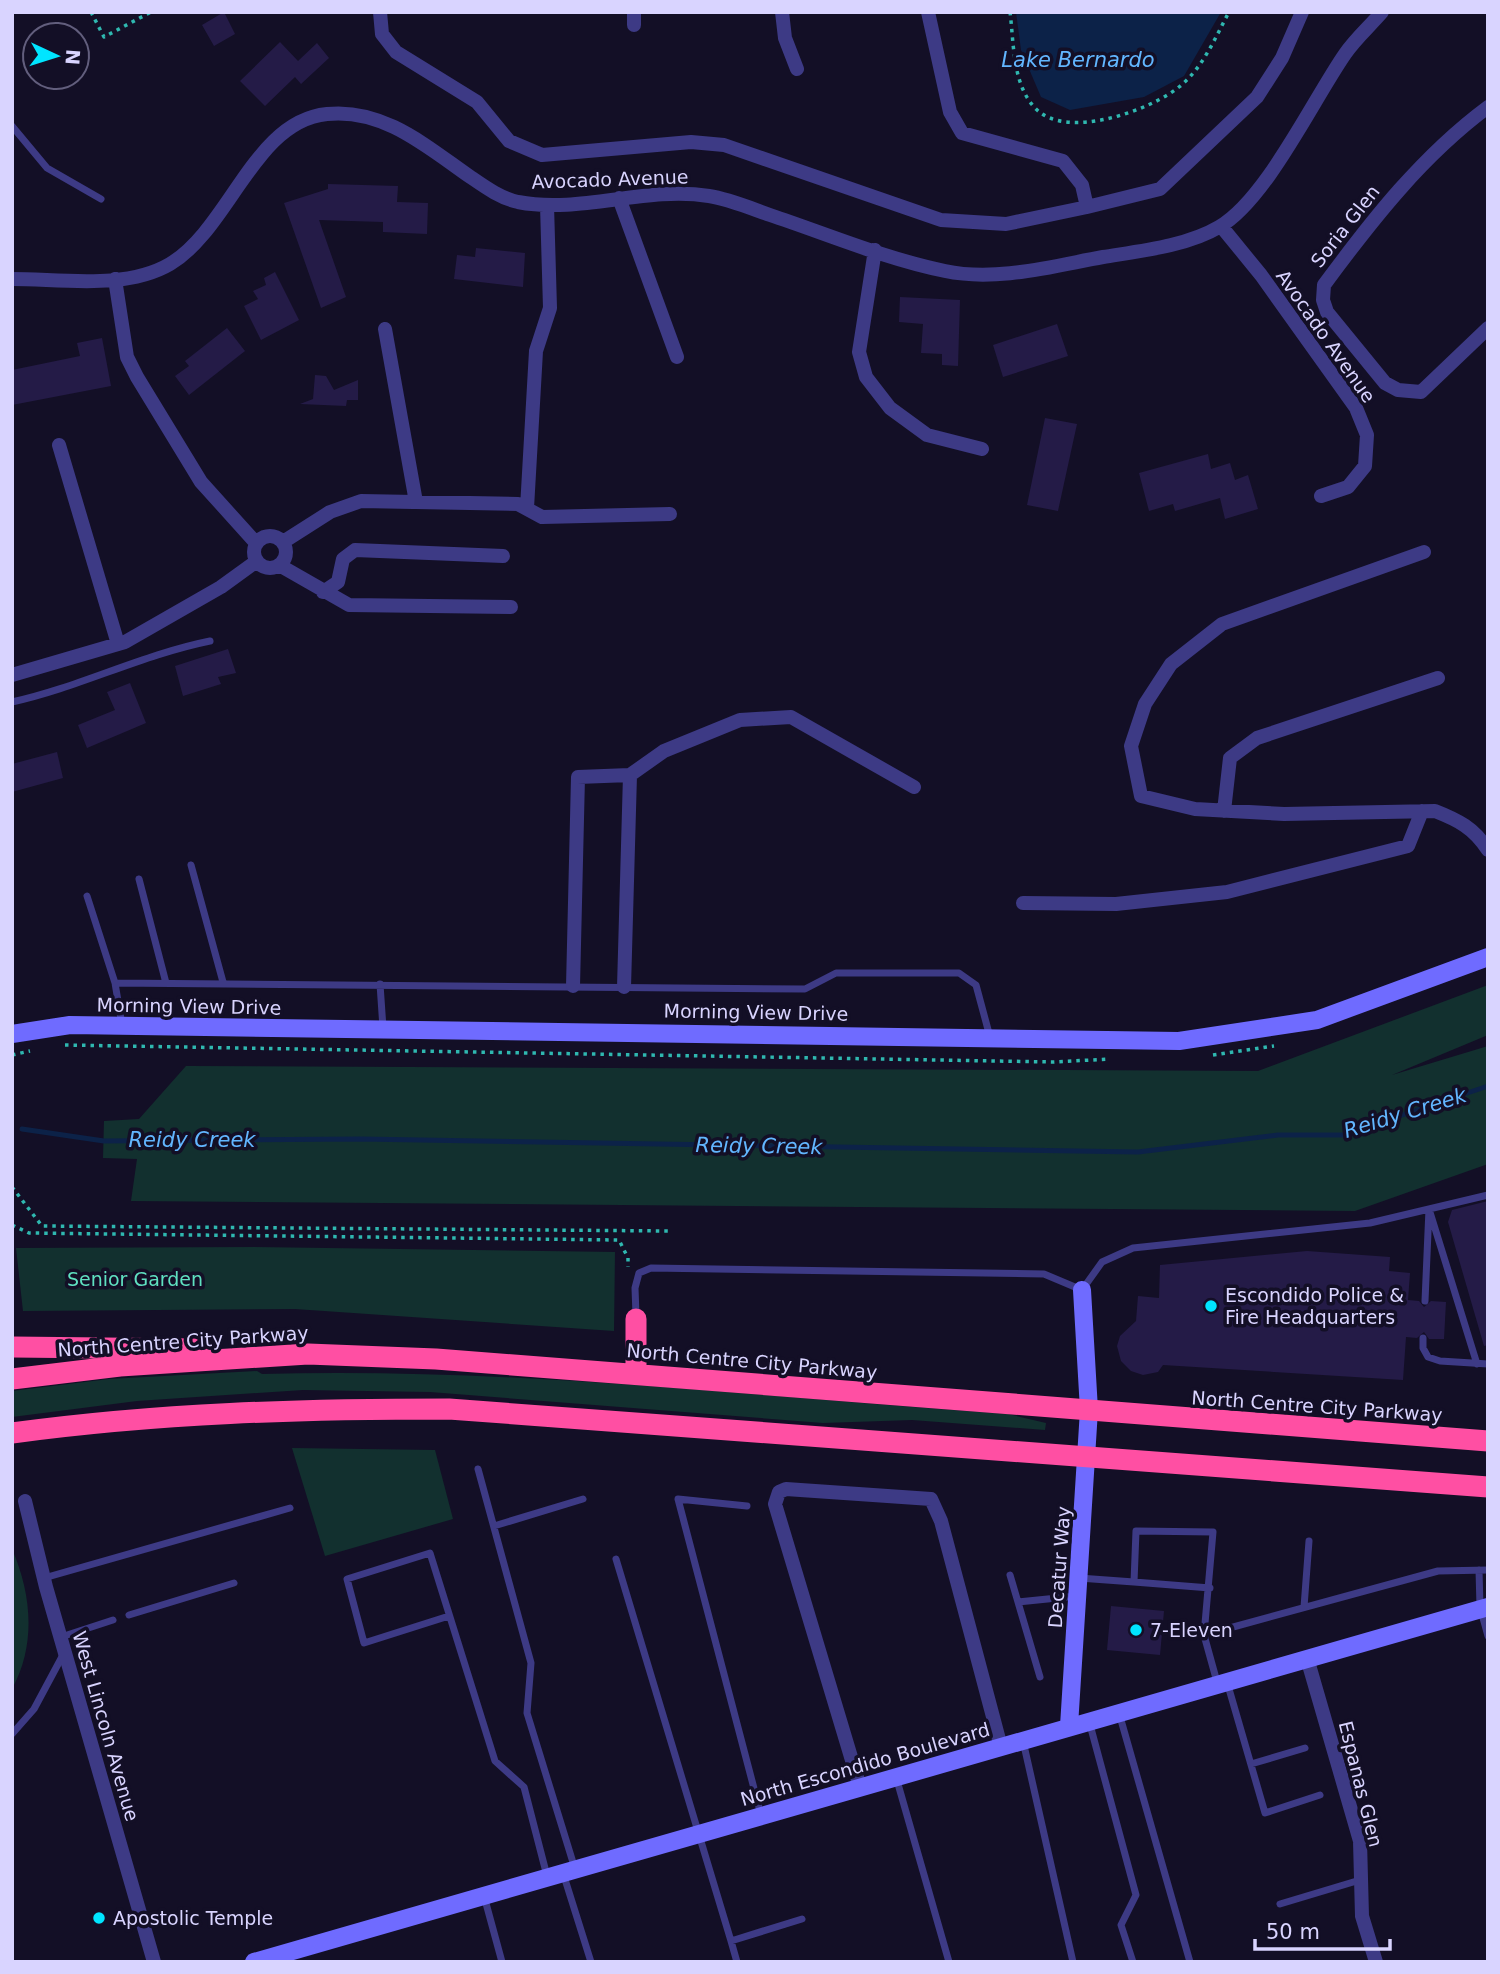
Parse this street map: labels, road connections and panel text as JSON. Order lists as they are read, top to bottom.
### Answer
{
  "streets": {
    "highway": ["North Centre City Parkway"],
    "street": [
      "Avocado Avenue",
      "Soria Glen",
      "Morning View Drive",
      "Decatur Way",
      "West Lincoln Avenue",
      "North Escondido Boulevard",
      "Espanas Glen"
    ]
  },
  "crossings": [
    ["North Centre City Parkway", "Decatur Way"],
    ["Decatur Way", "North Escondido Boulevard"],
    ["North Escondido Boulevard", "Espanas Glen"]
  ],
  "water": ["Lake Bernardo", "Reidy Creek"],
  "parks": ["Senior Garden"],
  "places": ["Escondido Police & Fire Headquarters", "7-Eleven", "Apostolic Temple"],
  "scale_bar": "50 m",
  "north": "right"
}
